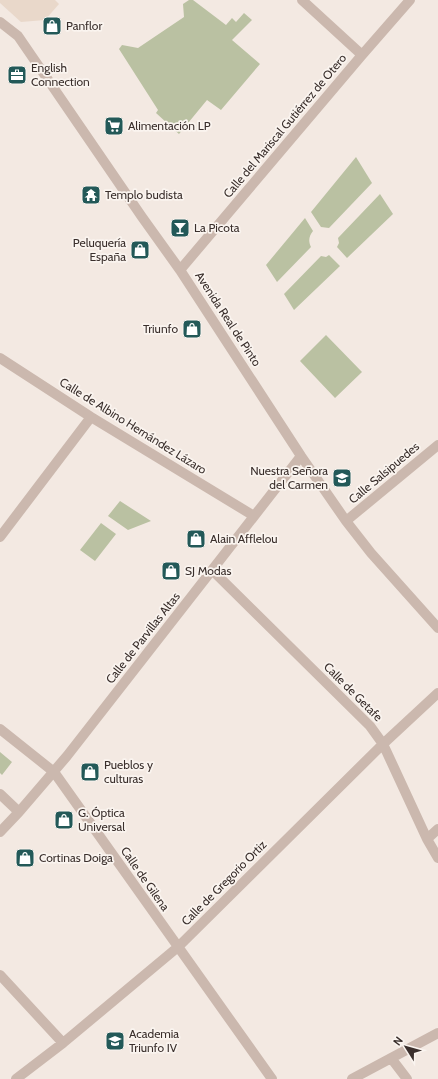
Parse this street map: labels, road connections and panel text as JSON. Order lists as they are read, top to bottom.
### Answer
{
  "streets": {
    "street": [
      "Calle del Mariscal Gutiérrez de Otero",
      "Avenida Real de Pinto",
      "Calle de Albino Hernández Lázaro",
      "Calle Salsipuedes",
      "Calle de Parvillas Altas",
      "Calle de Getafe",
      "Calle de Gilena",
      "Calle de Gregorio Ortiz"
    ]
  },
  "crossings": [
    ["Calle del Mariscal Gutiérrez de Otero", "Avenida Real de Pinto"],
    ["Avenida Real de Pinto", "Calle Salsipuedes"],
    ["Avenida Real de Pinto", "Calle de Parvillas Altas"],
    ["Calle de Albino Hernández Lázaro", "Calle de Parvillas Altas"],
    ["Calle de Parvillas Altas", "Calle de Getafe"],
    ["Calle de Parvillas Altas", "Calle de Gilena"],
    ["Calle de Getafe", "Calle de Gregorio Ortiz"],
    ["Calle de Gilena", "Calle de Gregorio Ortiz"]
  ],
  "places": {
    "shop": [
      "Panflor",
      "Peluquería España",
      "Triunfo",
      "Alain Afflelou",
      "SJ Modas",
      "Pueblos y culturas",
      "G. Óptica Universal",
      "Cortinas Doiga"
    ],
    "office": ["English Connection"],
    "supermarket": ["Alimentación LP"],
    "temple": ["Templo budista"],
    "bar": ["La Picota"],
    "school or university": ["Nuestra Señora del Carmen", "Academia Triunfo IV"]
  },
  "north": "top left"
}
